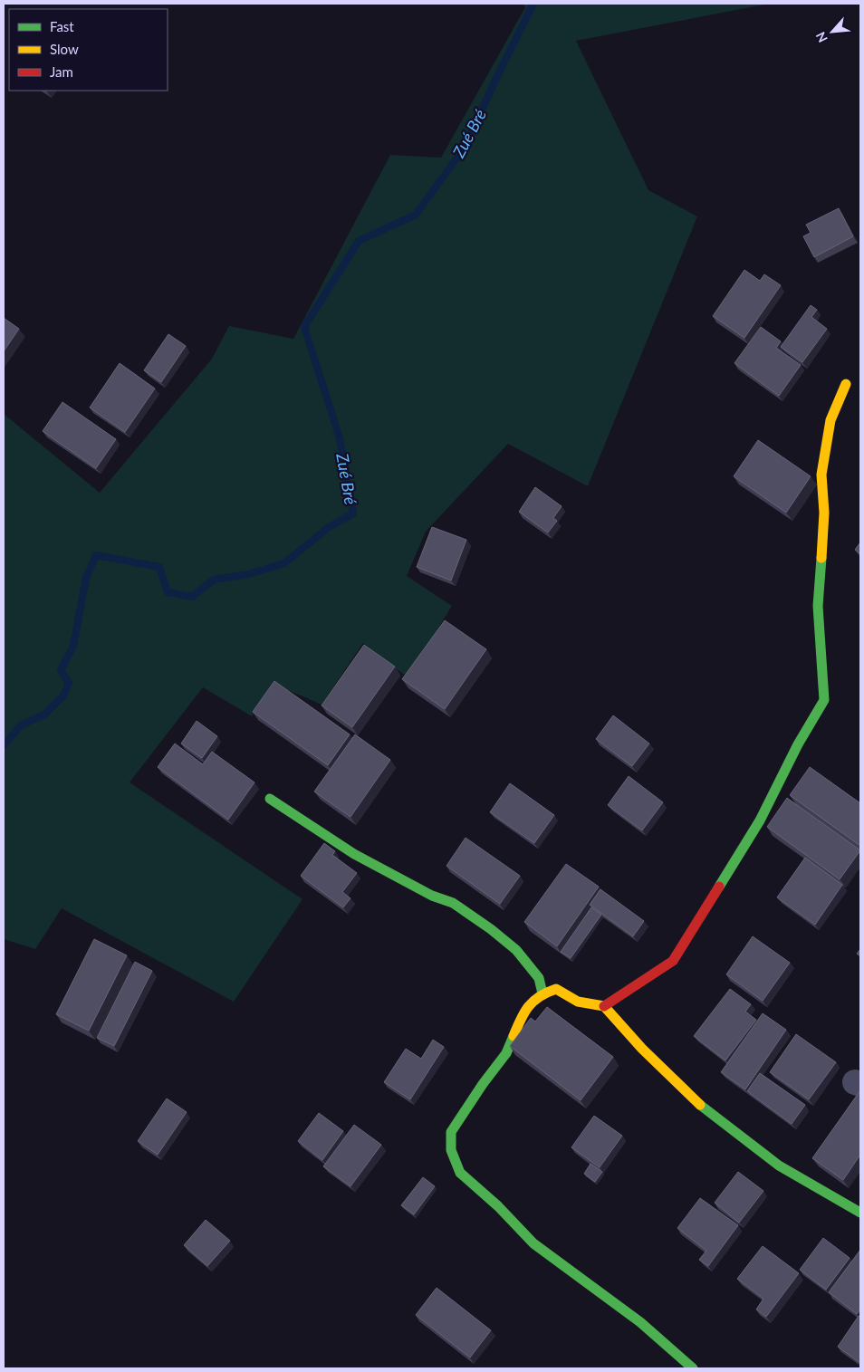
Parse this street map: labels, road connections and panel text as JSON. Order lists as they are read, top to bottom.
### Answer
{
  "water": ["Zué Bré"],
  "legend": ["Fast", "Slow", "Jam"],
  "north": "bottom left"
}
